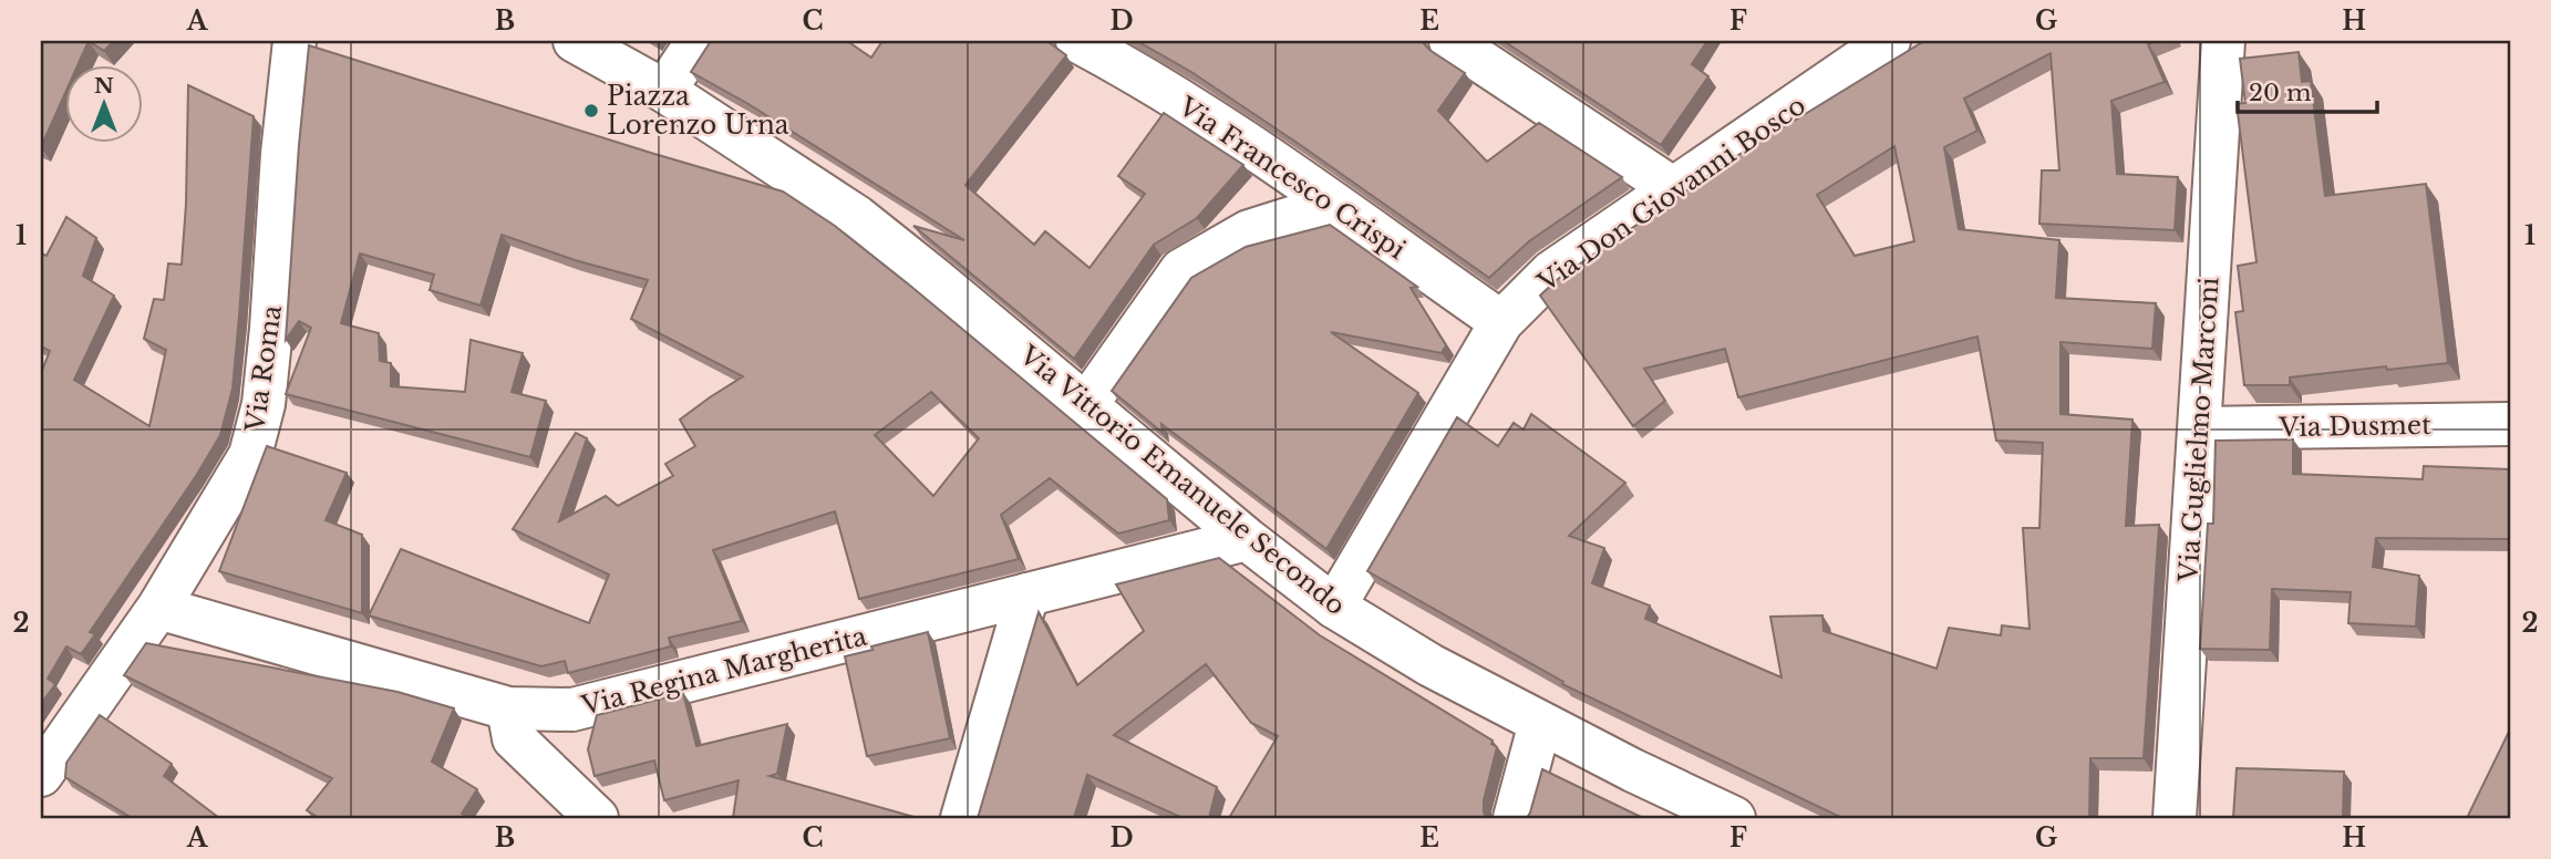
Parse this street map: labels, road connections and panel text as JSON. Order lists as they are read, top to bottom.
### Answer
{
  "streets": {
    "street": [
      "Via Francesco Crispi",
      "Via Don Giovanni Bosco",
      "Via Roma",
      "Via Dusmet",
      "Via Guglielmo Marconi",
      "Via Vittorio Emanuele Secondo",
      "Via Regina Margherita"
    ]
  },
  "crossings": [
    ["Via Francesco Crispi", "Via Don Giovanni Bosco"],
    ["Via Don Giovanni Bosco", "Via Vittorio Emanuele Secondo"],
    ["Via Roma", "Via Regina Margherita"],
    ["Via Dusmet", "Via Guglielmo Marconi"],
    ["Via Vittorio Emanuele Secondo", "Via Regina Margherita"]
  ],
  "places": ["Piazza Lorenzo Urna"],
  "scale_bar": "20 m",
  "north": "top",
  "grid": {
    "columns": [
      "A",
      "B",
      "C",
      "D",
      "E",
      "F",
      "G",
      "H"
    ],
    "rows": ["1", "2"]
  }
}
